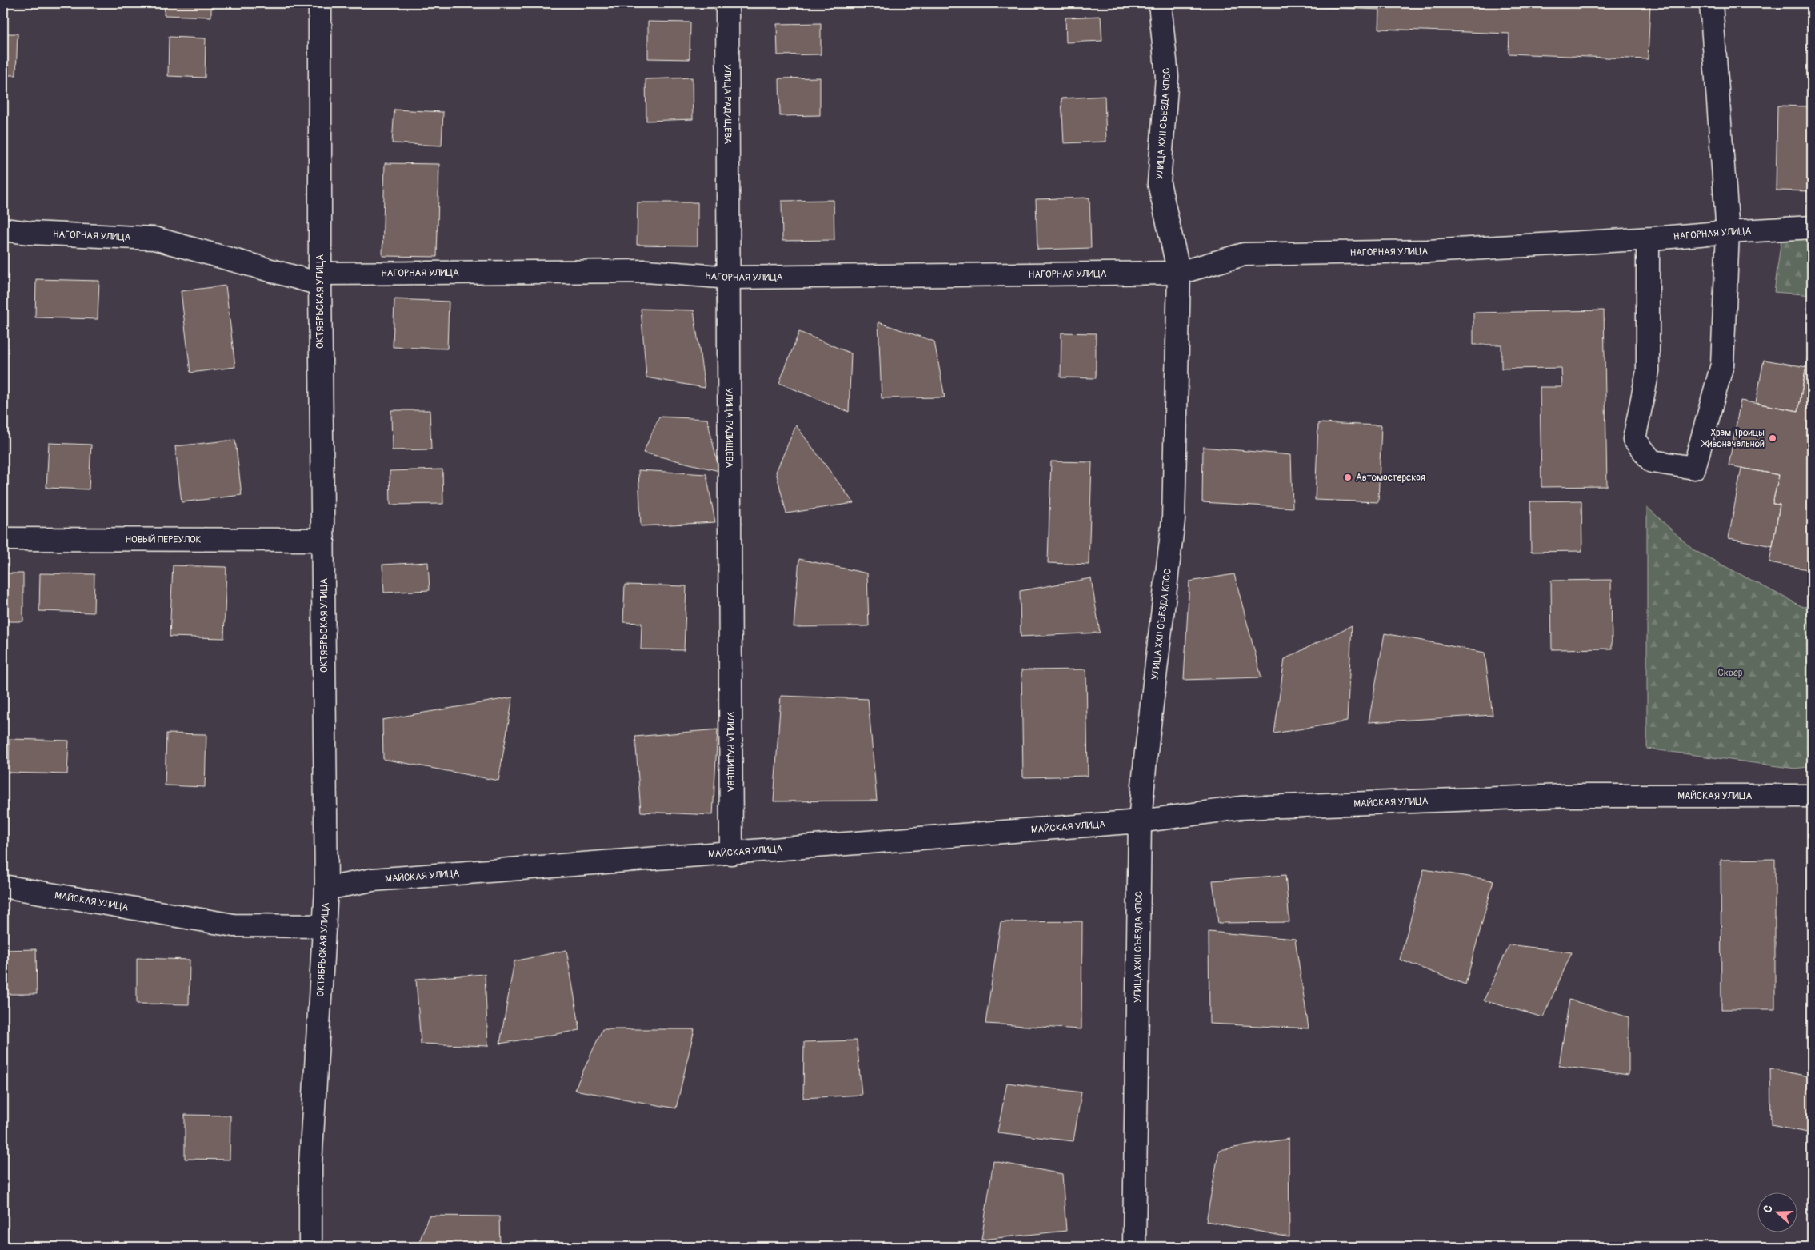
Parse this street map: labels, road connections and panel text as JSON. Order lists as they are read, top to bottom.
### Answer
{
  "streets": {
    "street": [
      "УЛИЦА РАДИЩЕВА",
      "УЛИЦА XXII СЪЕЗДА КПСС",
      "НАГОРНАЯ УЛИЦА",
      "ОКТЯБРЬСКАЯ УЛИЦА",
      "НОВЫЙ ПЕРЕУЛОК",
      "МАЙСКАЯ УЛИЦА"
    ]
  },
  "crossings": [
    ["УЛИЦА РАДИЩЕВА", "НАГОРНАЯ УЛИЦА"],
    ["УЛИЦА РАДИЩЕВА", "МАЙСКАЯ УЛИЦА"],
    ["УЛИЦА XXII СЪЕЗДА КПСС", "НАГОРНАЯ УЛИЦА"],
    ["УЛИЦА XXII СЪЕЗДА КПСС", "МАЙСКАЯ УЛИЦА"],
    ["НАГОРНАЯ УЛИЦА", "ОКТЯБРЬСКАЯ УЛИЦА"],
    ["ОКТЯБРЬСКАЯ УЛИЦА", "НОВЫЙ ПЕРЕУЛОК"],
    ["ОКТЯБРЬСКАЯ УЛИЦА", "МАЙСКАЯ УЛИЦА"]
  ],
  "parks": ["Сквер"],
  "places": ["Храм Троицы Живоначальной", "Автомастерская"],
  "north": "left"
}
